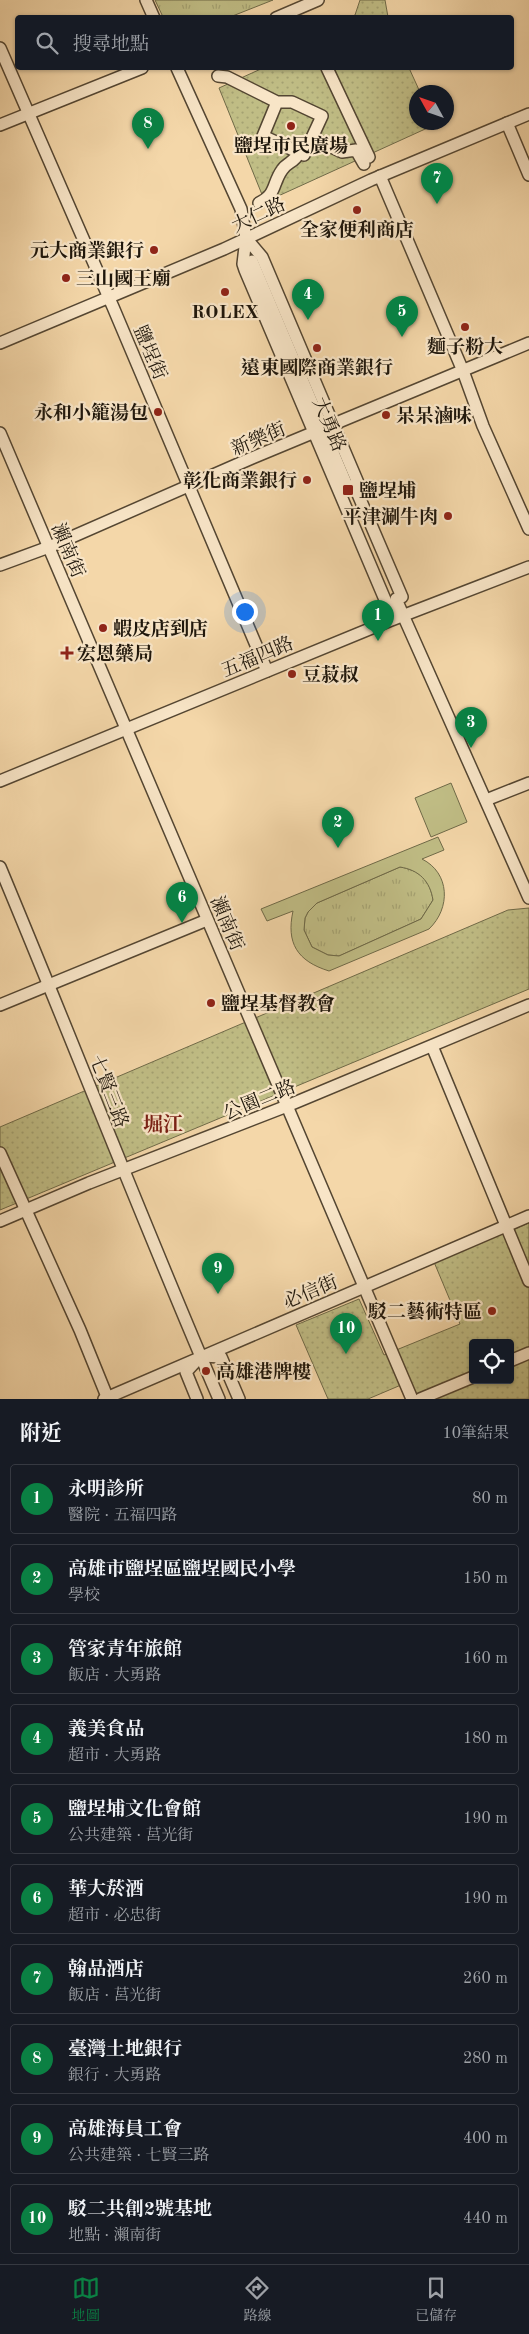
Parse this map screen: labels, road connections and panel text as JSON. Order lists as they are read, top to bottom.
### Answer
{
  "streets": {
    "street": [
      "大仁路",
      "鹽埕街",
      "大勇路",
      "新樂街",
      "瀨南街",
      "五福四路",
      "七賢三路",
      "公園二路",
      "必信街"
    ]
  },
  "crossings": [
    ["大仁路", "鹽埕街"],
    ["大仁路", "大勇路"],
    ["鹽埕街", "新樂街"],
    ["鹽埕街", "五福四路"],
    ["大勇路", "新樂街"],
    ["大勇路", "五福四路"],
    ["新樂街", "瀨南街"],
    ["瀨南街", "五福四路"],
    ["瀨南街", "公園二路"],
    ["瀨南街", "必信街"],
    ["七賢三路", "公園二路"],
    ["七賢三路", "必信街"]
  ],
  "districts": ["堀江"],
  "places": {
    "other": [
      "鹽埕市民廣場",
      "全家便利商店",
      "元大商業銀行",
      "三山國王廟",
      "ROLEX",
      "麵子粉大",
      "遠東國際商業銀行",
      "永和小籠湯包",
      "呆呆滷味",
      "彰化商業銀行",
      "平津涮牛肉",
      "蝦皮店到店",
      "豆菽叔",
      "鹽埕基督教會",
      "駁二藝術特區",
      "高雄港牌樓"
    ],
    "transit": ["鹽埕埔"],
    "health": ["宏恩藥局"]
  },
  "north": "top left",
  "page": {
    "search": "搜尋地點",
    "pins": [
      "8",
      "7",
      "4",
      "5",
      "1",
      "3",
      "2",
      "6",
      "9",
      "10"
    ],
    "heading": ["附近", "10筆結果"],
    "list": [
      {
        "mark": "1",
        "name": "永明診所",
        "note": "醫院 · 五福四路",
        "value": "80 m"
      },
      {
        "mark": "2",
        "name": "高雄市鹽埕區鹽埕國民小學",
        "note": "學校",
        "value": "150 m"
      },
      {
        "mark": "3",
        "name": "管家青年旅館",
        "note": "飯店 · 大勇路",
        "value": "160 m"
      },
      {
        "mark": "4",
        "name": "義美食品",
        "note": "超市 · 大勇路",
        "value": "180 m"
      },
      {
        "mark": "5",
        "name": "鹽埕埔文化會館",
        "note": "公共建築 · 莒光街",
        "value": "190 m"
      },
      {
        "mark": "6",
        "name": "華大菸酒",
        "note": "超市 · 必忠街",
        "value": "190 m"
      },
      {
        "mark": "7",
        "name": "翰品酒店",
        "note": "飯店 · 莒光街",
        "value": "260 m"
      },
      {
        "mark": "8",
        "name": "臺灣土地銀行",
        "note": "銀行 · 大勇路",
        "value": "280 m"
      },
      {
        "mark": "9",
        "name": "高雄海員工會",
        "note": "公共建築 · 七賢三路",
        "value": "400 m"
      },
      {
        "mark": "10",
        "name": "駁二共創2號基地",
        "note": "地點 · 瀨南街",
        "value": "440 m"
      }
    ],
    "nav": ["地圖", "路線", "已儲存"]
  }
}
